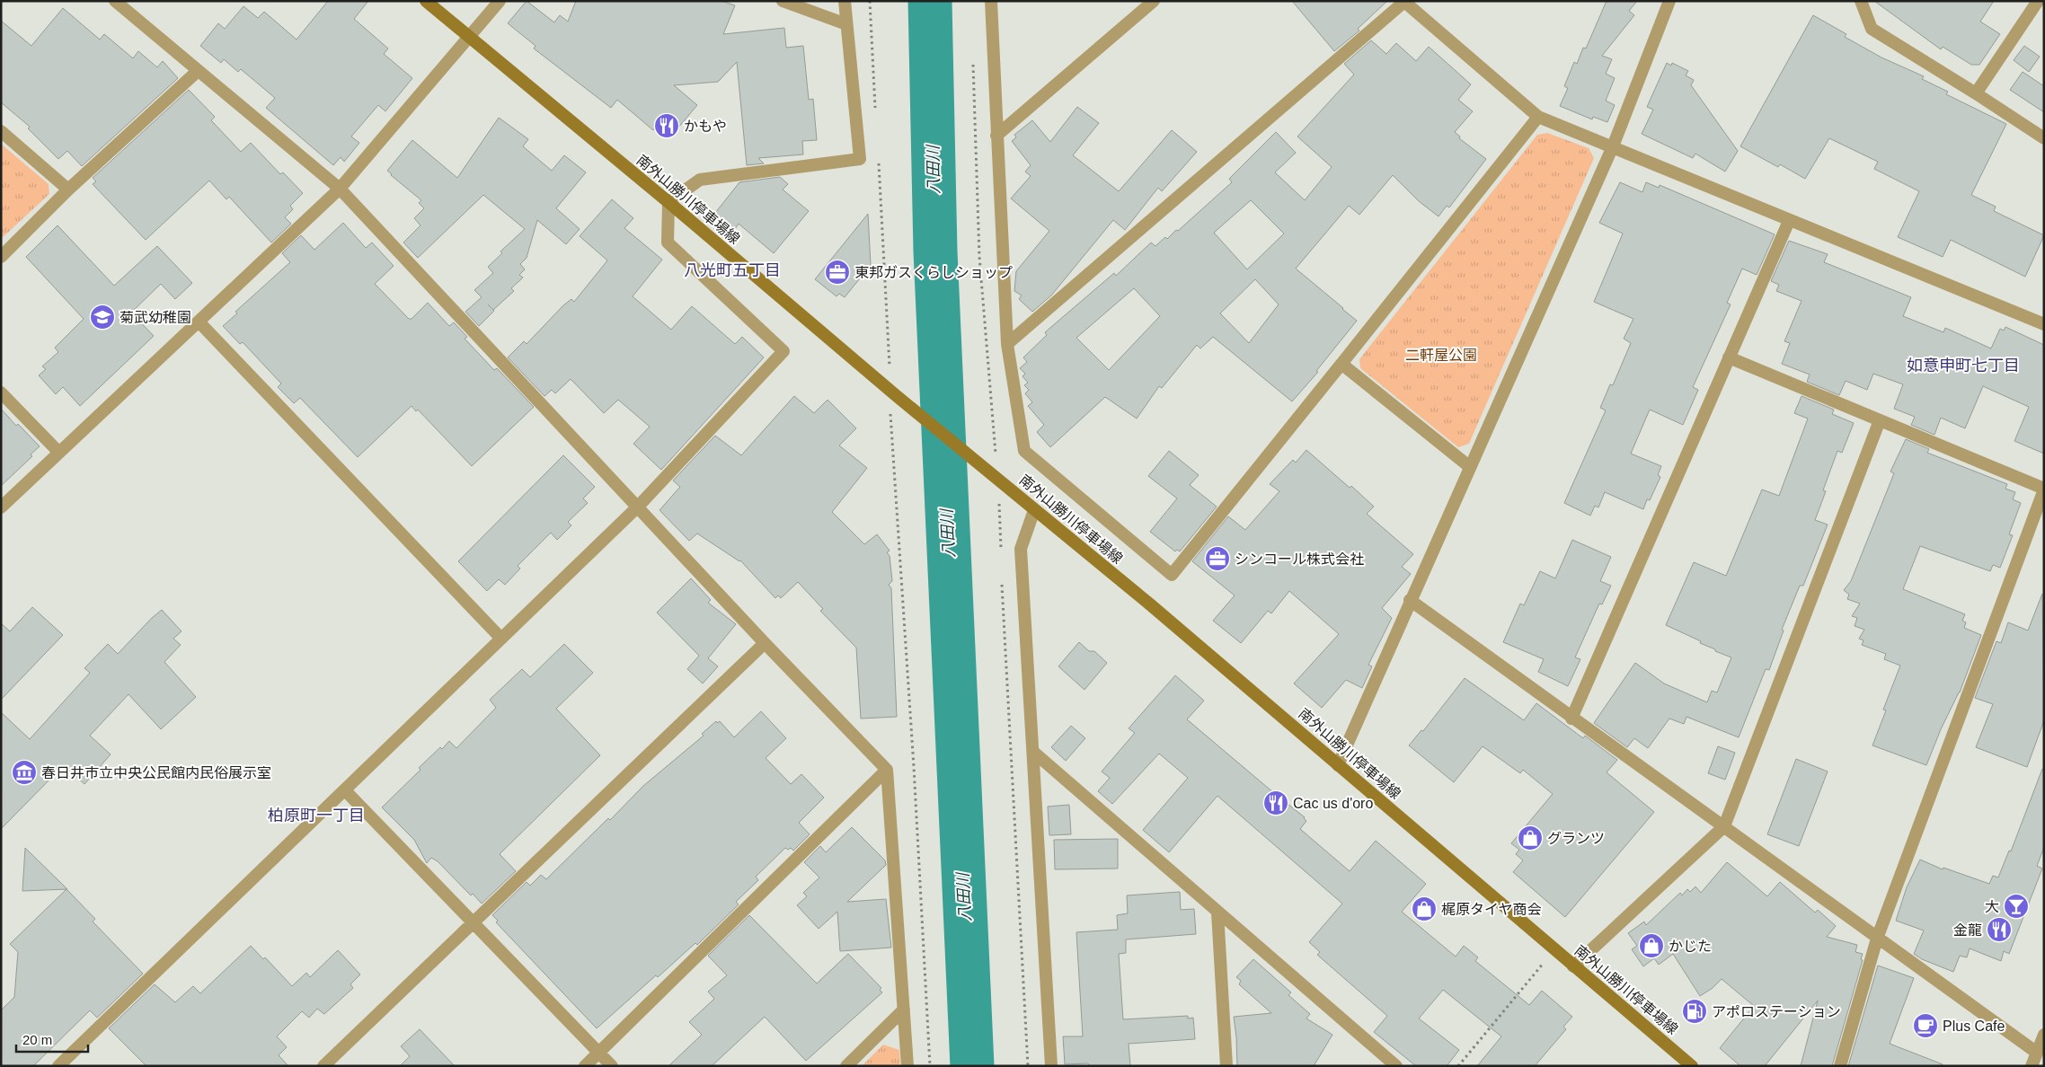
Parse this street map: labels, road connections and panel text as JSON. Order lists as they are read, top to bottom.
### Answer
{
  "streets": {
    "main road": ["南外山勝川停車場線"]
  },
  "districts": ["八光町五丁目", "如意申町七丁目", "柏原町一丁目"],
  "water": ["八田川"],
  "parks": ["二軒屋公園"],
  "places": {
    "restaurant": ["かもや", "Cac us d'oro", "金龍"],
    "office": ["東邦ガスくらしショップ", "シンコール株式会社"],
    "school or university": ["菊武幼稚園"],
    "museum": ["春日井市立中央公民館内民俗展示室"],
    "shop": ["グランツ", "梶原タイヤ商会", "かじた"],
    "bar": ["大"],
    "fuel station": ["アポロステーション"],
    "cafe": ["Plus Cafe"]
  },
  "scale_bar": "20 m"
}
